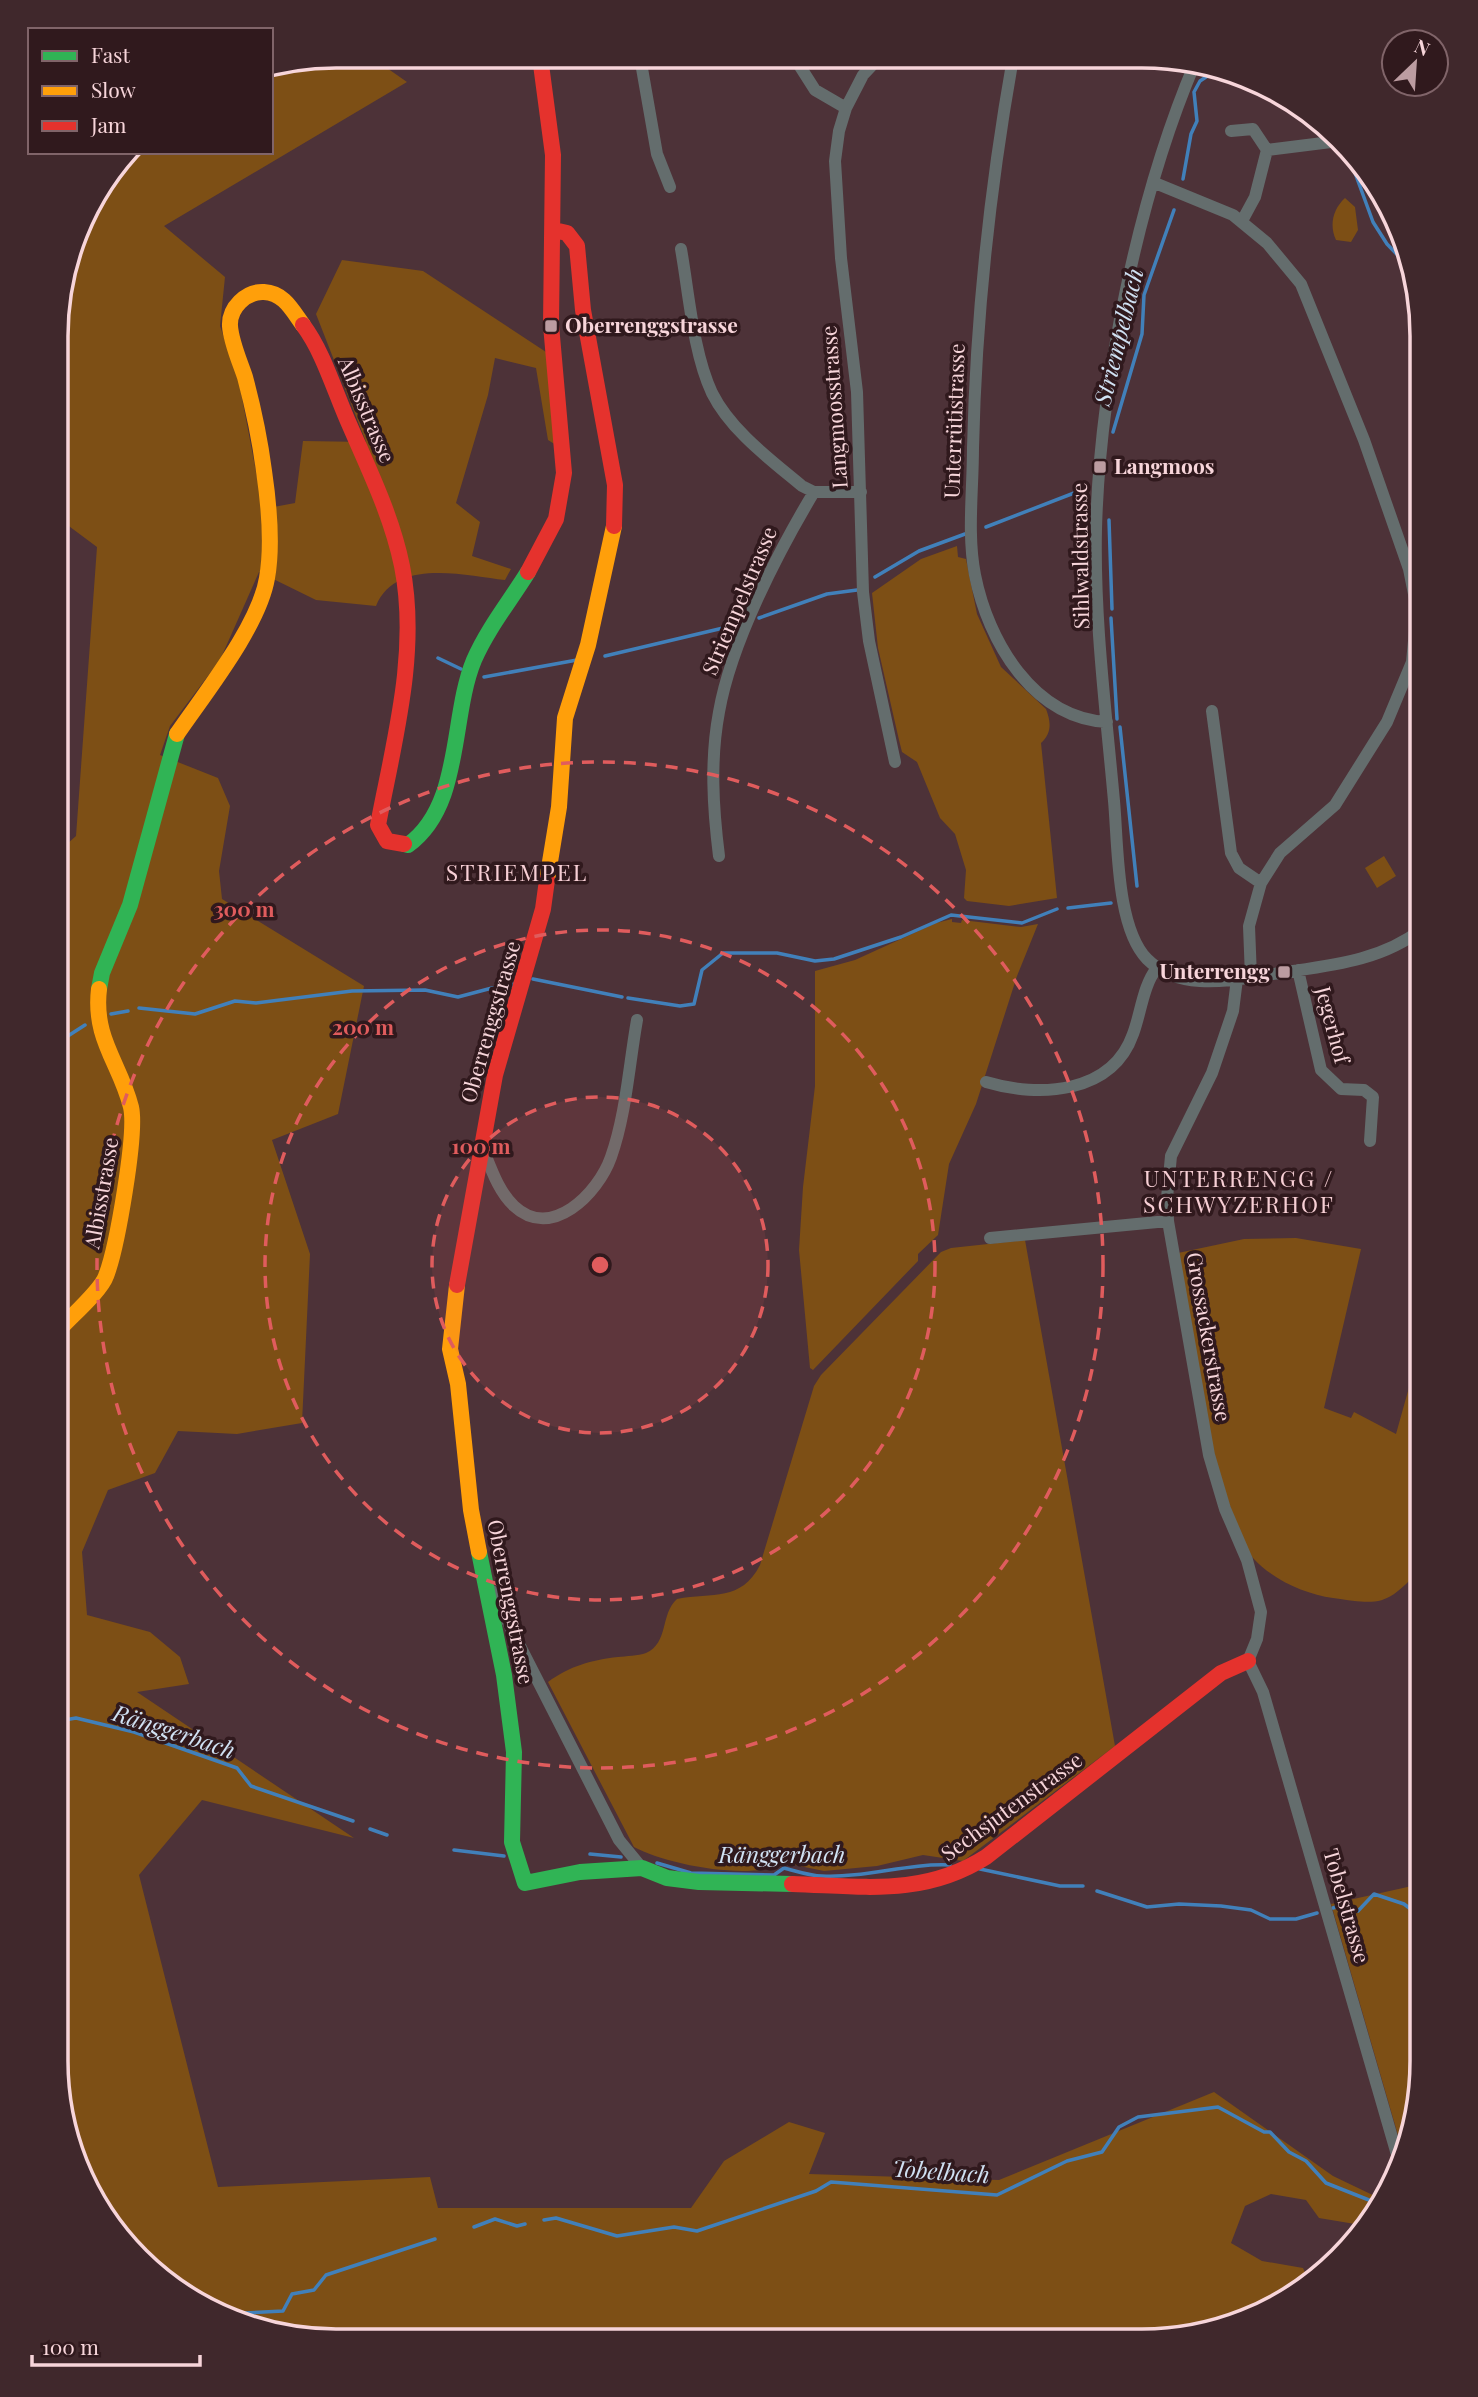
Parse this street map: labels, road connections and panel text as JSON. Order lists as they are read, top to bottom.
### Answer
{
  "streets": {
    "main road": ["Albisstrasse", "Oberrenggstrasse", "Sechsjutenstrasse"],
    "street": [
      "Langmoosstrasse",
      "Unterrütistrasse",
      "Sihlwaldstrasse",
      "Striempelstrasse",
      "Jegerhof",
      "Grossackerstrasse",
      "Tobelstrasse"
    ]
  },
  "crossings": [
    ["Albisstrasse", "Oberrenggstrasse"],
    ["Unterrütistrasse", "Sihlwaldstrasse"],
    ["Oberrenggstrasse", "Sechsjutenstrasse"],
    ["Grossackerstrasse", "Sechsjutenstrasse"],
    ["Grossackerstrasse", "Tobelstrasse"],
    ["Sechsjutenstrasse", "Tobelstrasse"]
  ],
  "districts": ["STRIEMPEL", "UNTERRENGG / SCHWYZERHOF"],
  "water": ["Striempelbach", "Ränggerbach", "Tobelbach"],
  "places": {
    "transit": ["Oberrenggstrasse", "Langmoos", "Unterrengg"]
  },
  "legend": ["Fast", "Slow", "Jam"],
  "scale_bar": "100 m",
  "north": "top right",
  "rings": ["300 m", "200 m", "100 m"]
}
